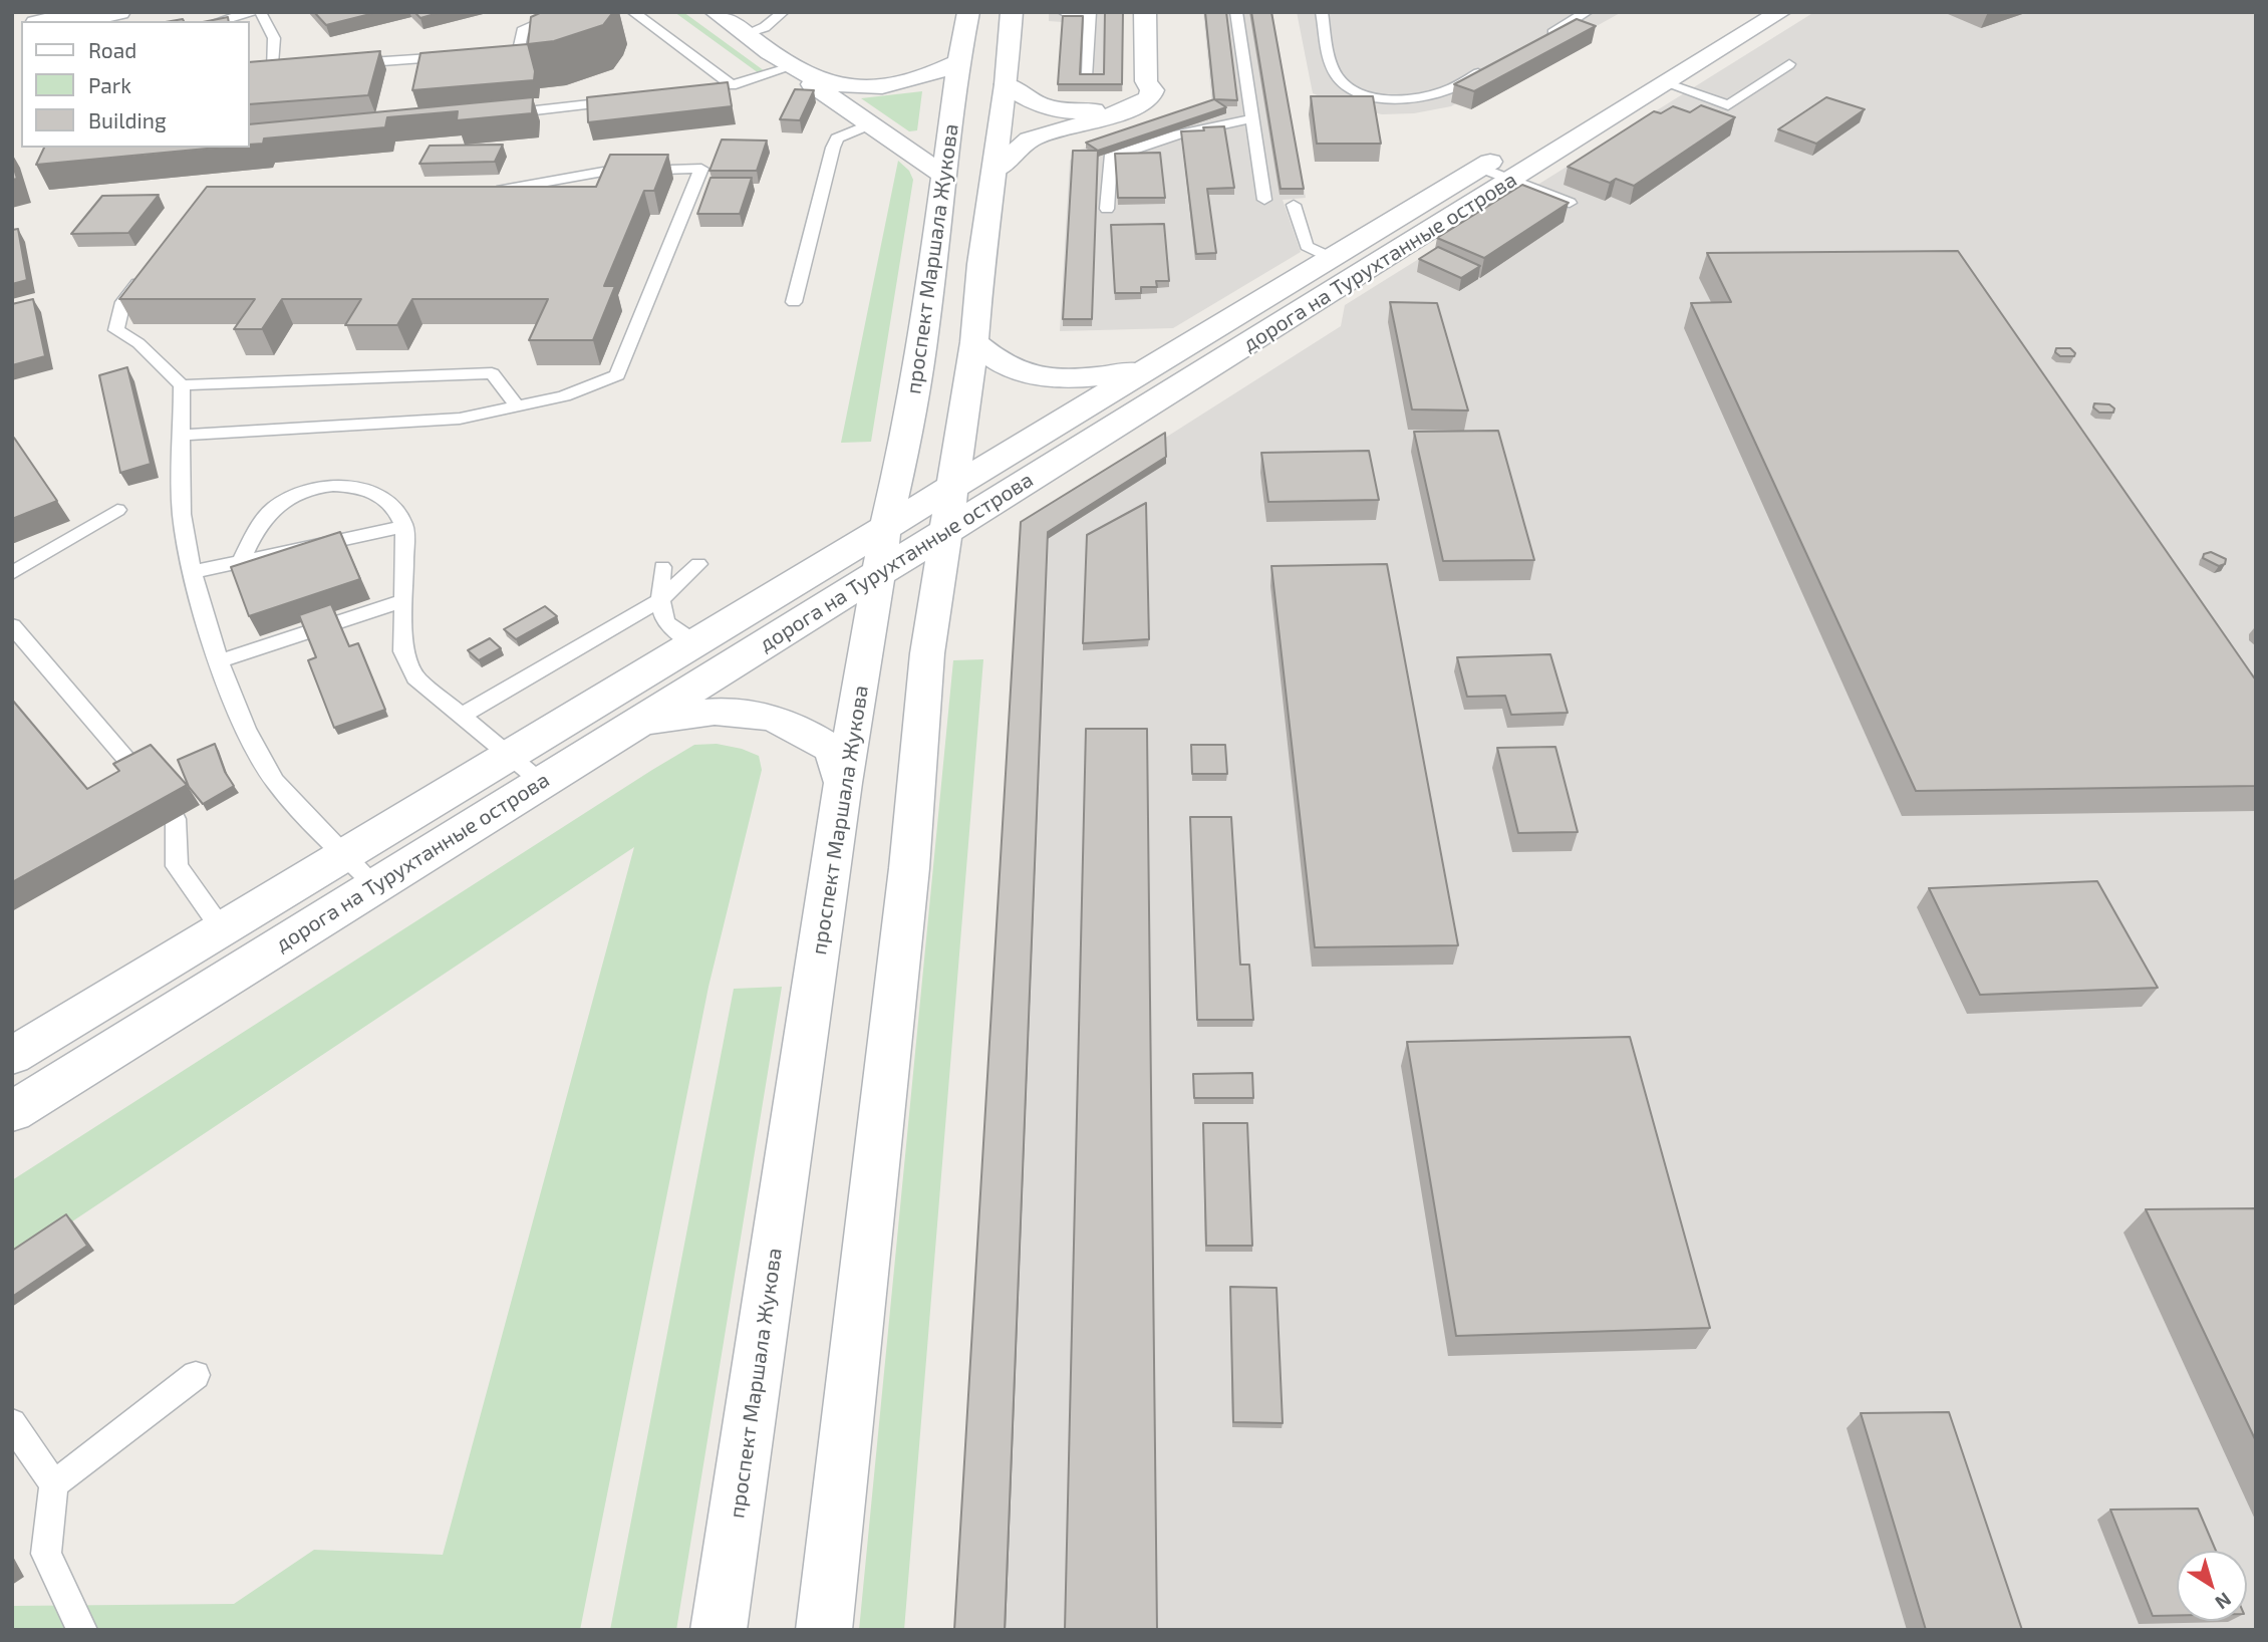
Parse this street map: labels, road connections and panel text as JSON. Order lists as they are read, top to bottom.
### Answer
{
  "streets": {
    "street": ["проспект Маршала Жукова", "дорога на Турухтанные острова"]
  },
  "crossings": [
    ["проспект Маршала Жукова", "дорога на Турухтанные острова"]
  ],
  "legend": ["Road", "Park", "Building"],
  "north": "bottom right"
}
